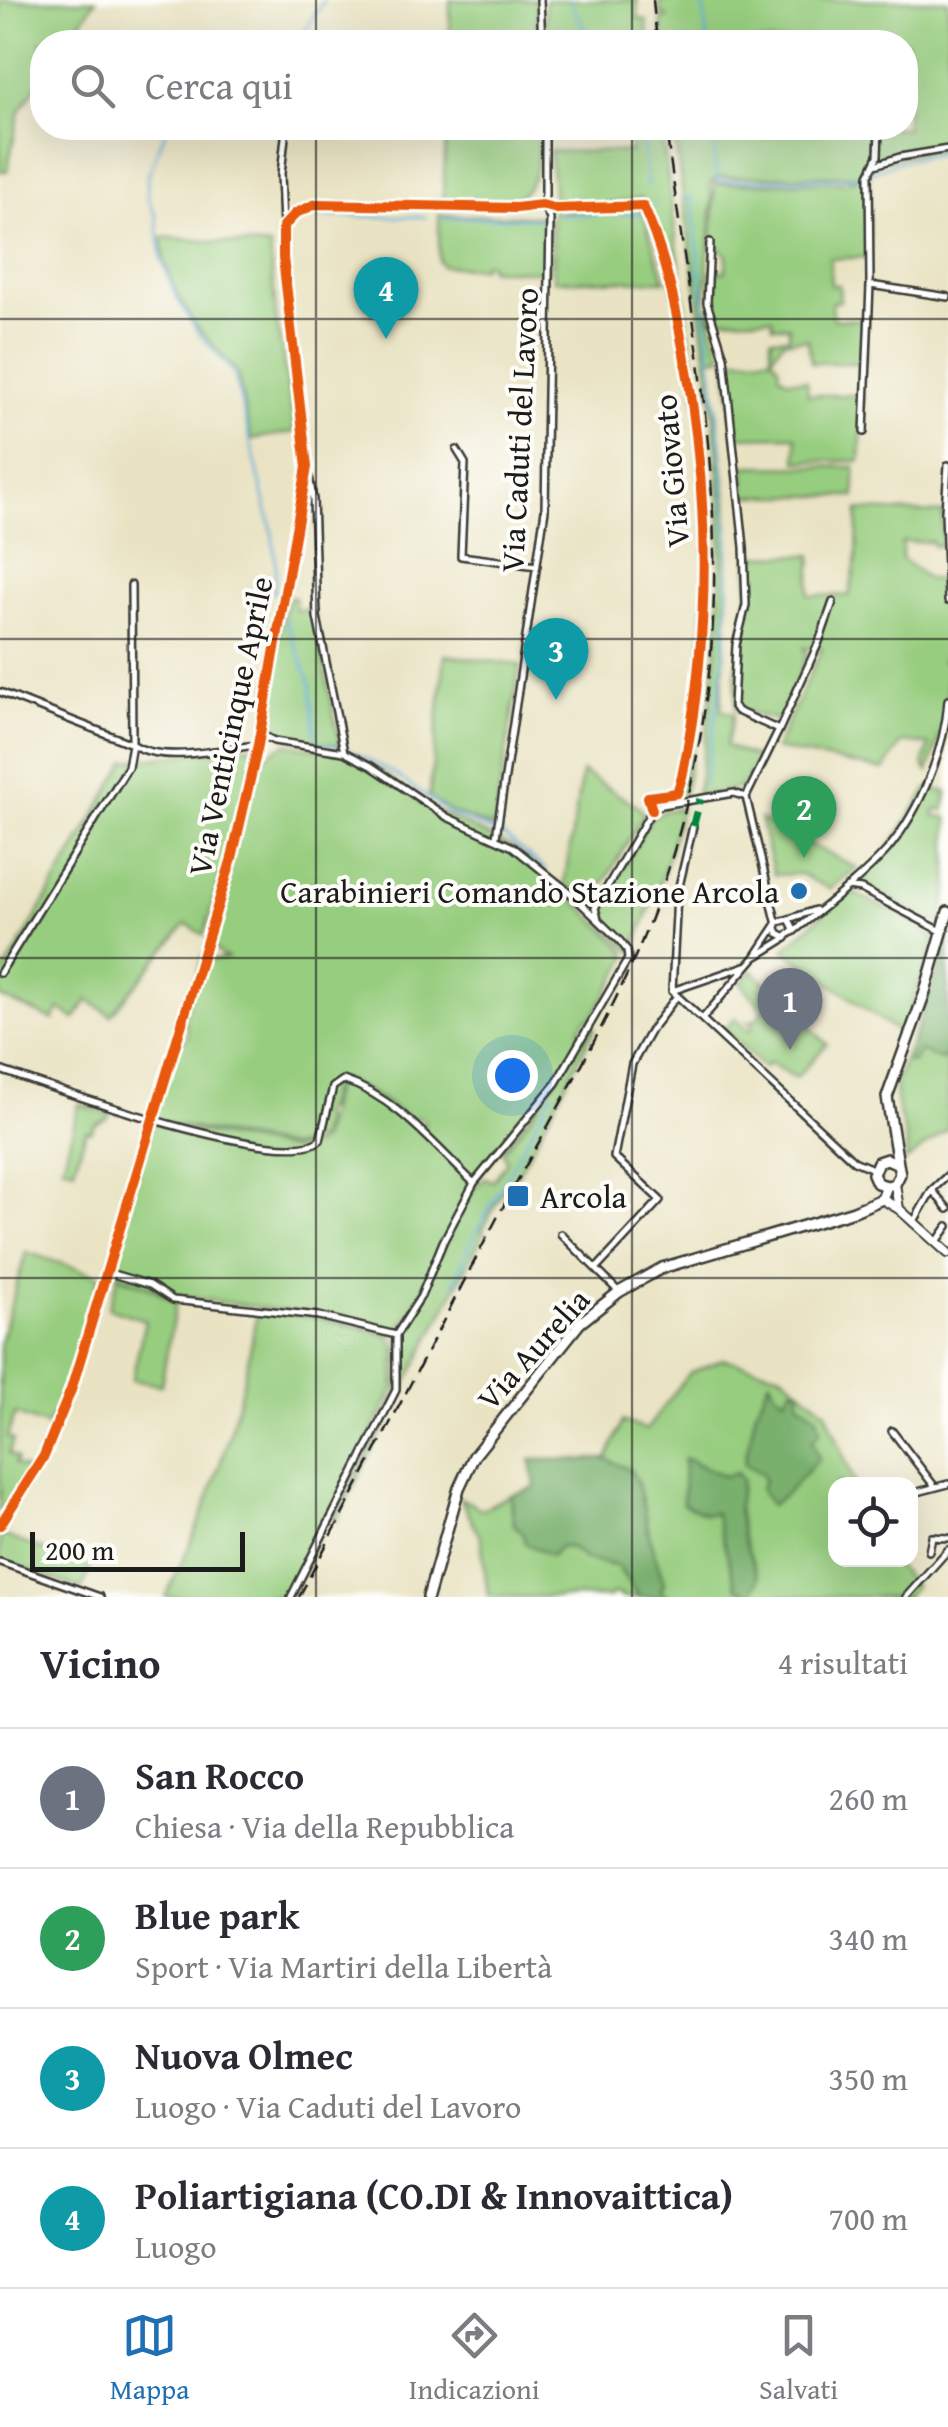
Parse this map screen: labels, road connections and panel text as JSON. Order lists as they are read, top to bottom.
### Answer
{
  "streets": {
    "main road": ["Via Aurelia"],
    "street": ["Via Caduti del Lavoro", "Via Giovato", "Via Venticinque Aprile"]
  },
  "crossings": [
    ["Via Caduti del Lavoro", "Via Giovato"]
  ],
  "places": {
    "other": ["Carabinieri Comando Stazione Arcola"],
    "transit": ["Arcola"]
  },
  "scale_bar": "200 m",
  "page": {
    "search": "Cerca qui",
    "pins": [
      "4",
      "3",
      "2",
      "1"
    ],
    "scale": "200 m",
    "heading": ["Vicino", "4 risultati"],
    "list": [
      {
        "mark": "1",
        "name": "San Rocco",
        "note": "Chiesa · Via della Repubblica",
        "value": "260 m"
      },
      {
        "mark": "2",
        "name": "Blue park",
        "note": "Sport · Via Martiri della Libertà",
        "value": "340 m"
      },
      {
        "mark": "3",
        "name": "Nuova Olmec",
        "note": "Luogo · Via Caduti del Lavoro",
        "value": "350 m"
      },
      {
        "mark": "4",
        "name": "Poliartigiana (CO.DI & Innovaittica)",
        "note": "Luogo",
        "value": "700 m"
      }
    ],
    "nav": ["Mappa", "Indicazioni", "Salvati"]
  }
}
